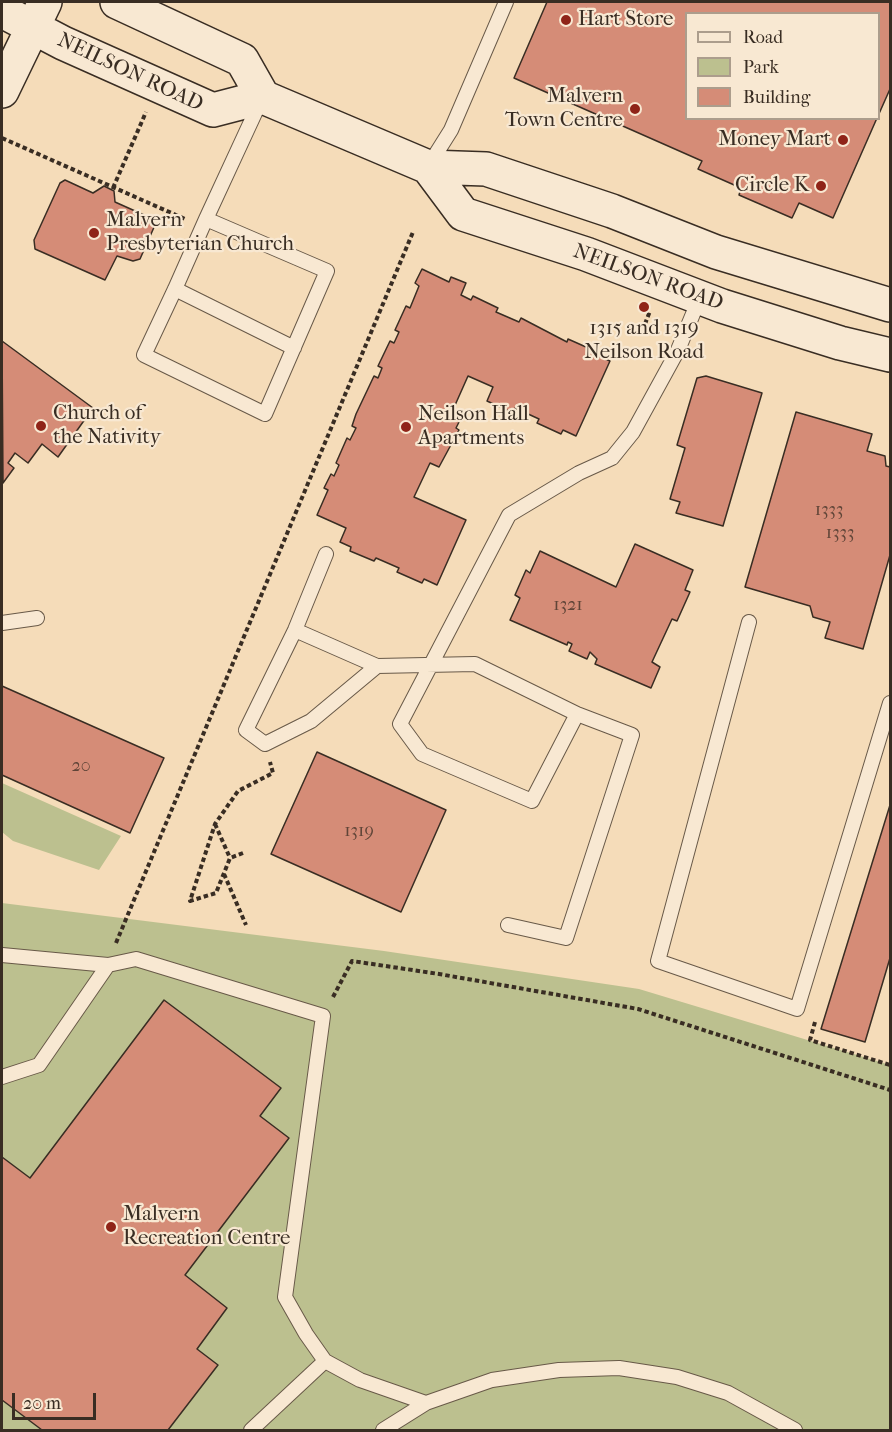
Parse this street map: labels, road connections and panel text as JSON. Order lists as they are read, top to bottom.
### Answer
{
  "streets": {
    "main road": ["NEILSON ROAD"]
  },
  "places": [
    "Hart Store",
    "Malvern Town Centre",
    "Money Mart",
    "Circle K",
    "Malvern Presbyterian Church",
    "1315 and 1319 Neilson Road",
    "Church of the Nativity",
    "Neilson Hall Apartments",
    "Malvern Recreation Centre"
  ],
  "house_numbers": [
    "1333",
    "1333",
    "1321",
    "20",
    "1319"
  ],
  "legend": ["Road", "Park", "Building"],
  "scale_bar": "20 m"
}
